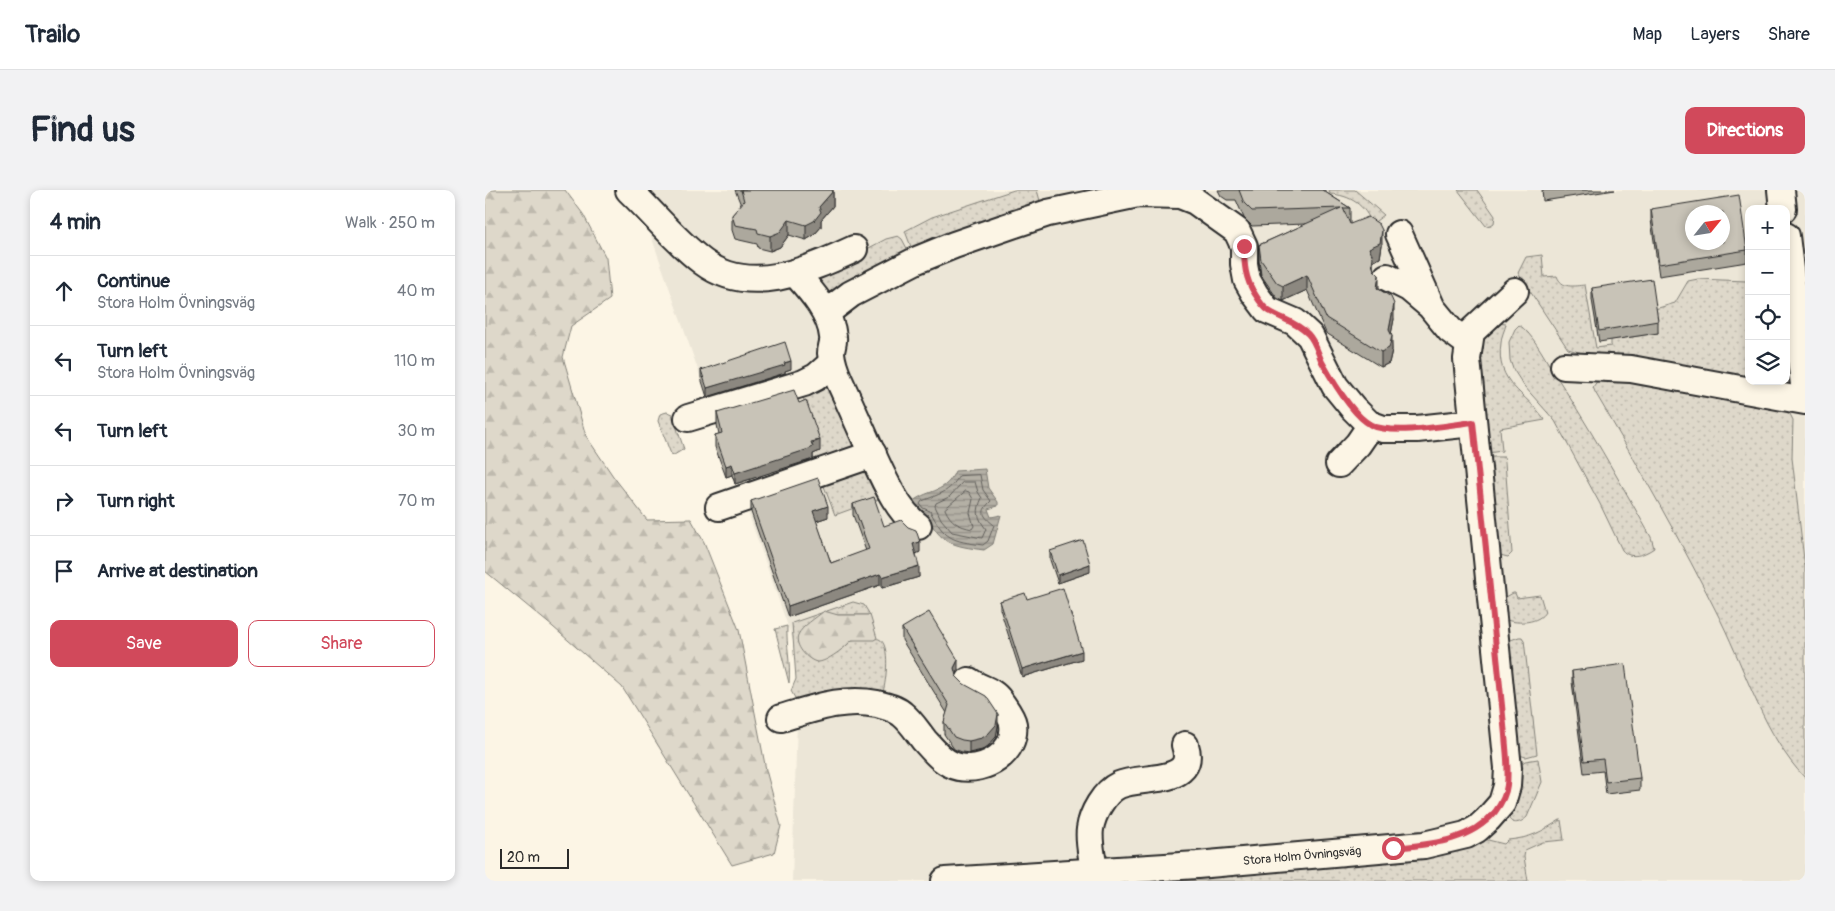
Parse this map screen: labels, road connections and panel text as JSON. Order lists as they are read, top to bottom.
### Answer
{
  "streets": {
    "street": ["Stora Holm Övningsväg"]
  },
  "scale_bar": "20 m",
  "north": "top right",
  "page": {
    "header": "Trailo",
    "nav": ["Map", "Layers", "Share"],
    "buttons": [
      "Directions",
      ["Save", "Share"]
    ],
    "title": "Find us",
    "heading": ["4 min", "Walk · 250 m"],
    "map_buttons": ["+", "−"],
    "list": [
      ["Continue", "Stora Holm Övningsväg", "40 m"],
      ["Turn left", "Stora Holm Övningsväg", "110 m"],
      ["Turn left", "30 m"],
      ["Turn right", "70 m"],
      "Arrive at destination"
    ],
    "scale": "20 m"
  }
}
